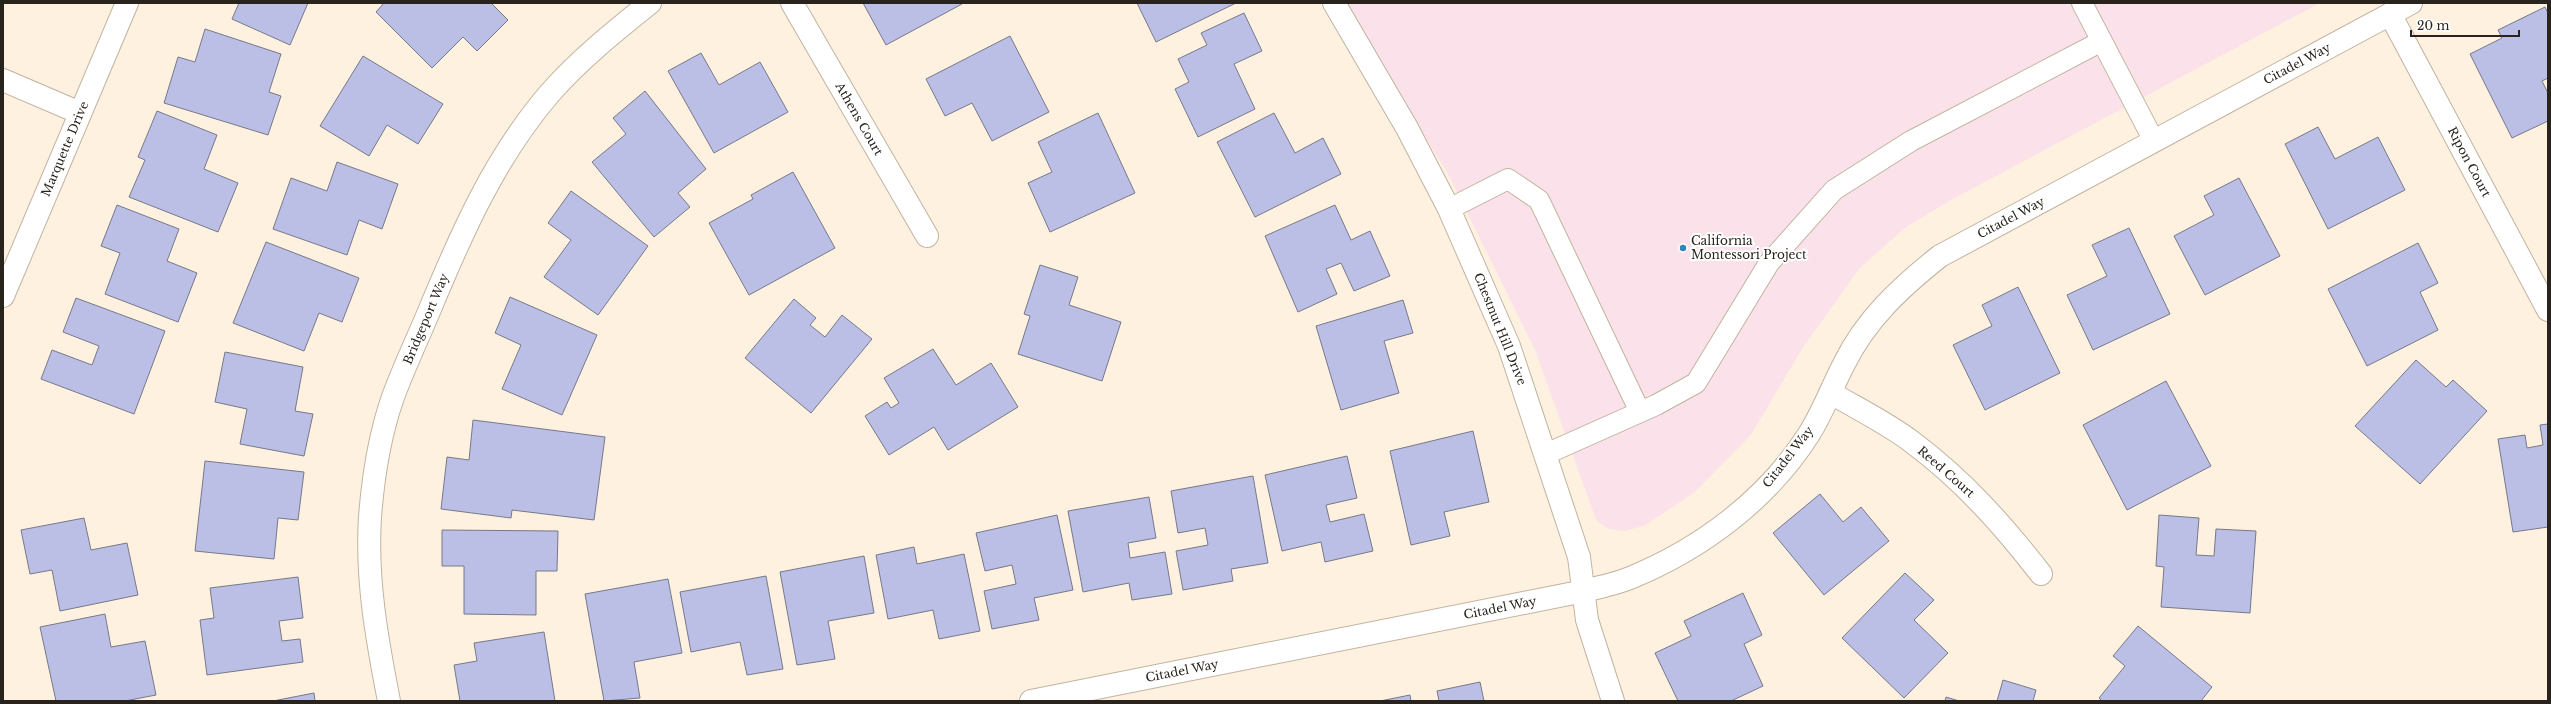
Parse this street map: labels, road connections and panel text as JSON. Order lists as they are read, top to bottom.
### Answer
{
  "streets": {
    "street": [
      "Citadel Way",
      "Athens Court",
      "Marquette Drive",
      "Ripon Court",
      "Bridgeport Way",
      "Chestnut Hill Drive",
      "Reed Court"
    ]
  },
  "crossings": [
    ["Citadel Way", "Ripon Court"],
    ["Citadel Way", "Chestnut Hill Drive"],
    ["Citadel Way", "Reed Court"]
  ],
  "places": ["California Montessori Project"],
  "scale_bar": "20 m"
}
